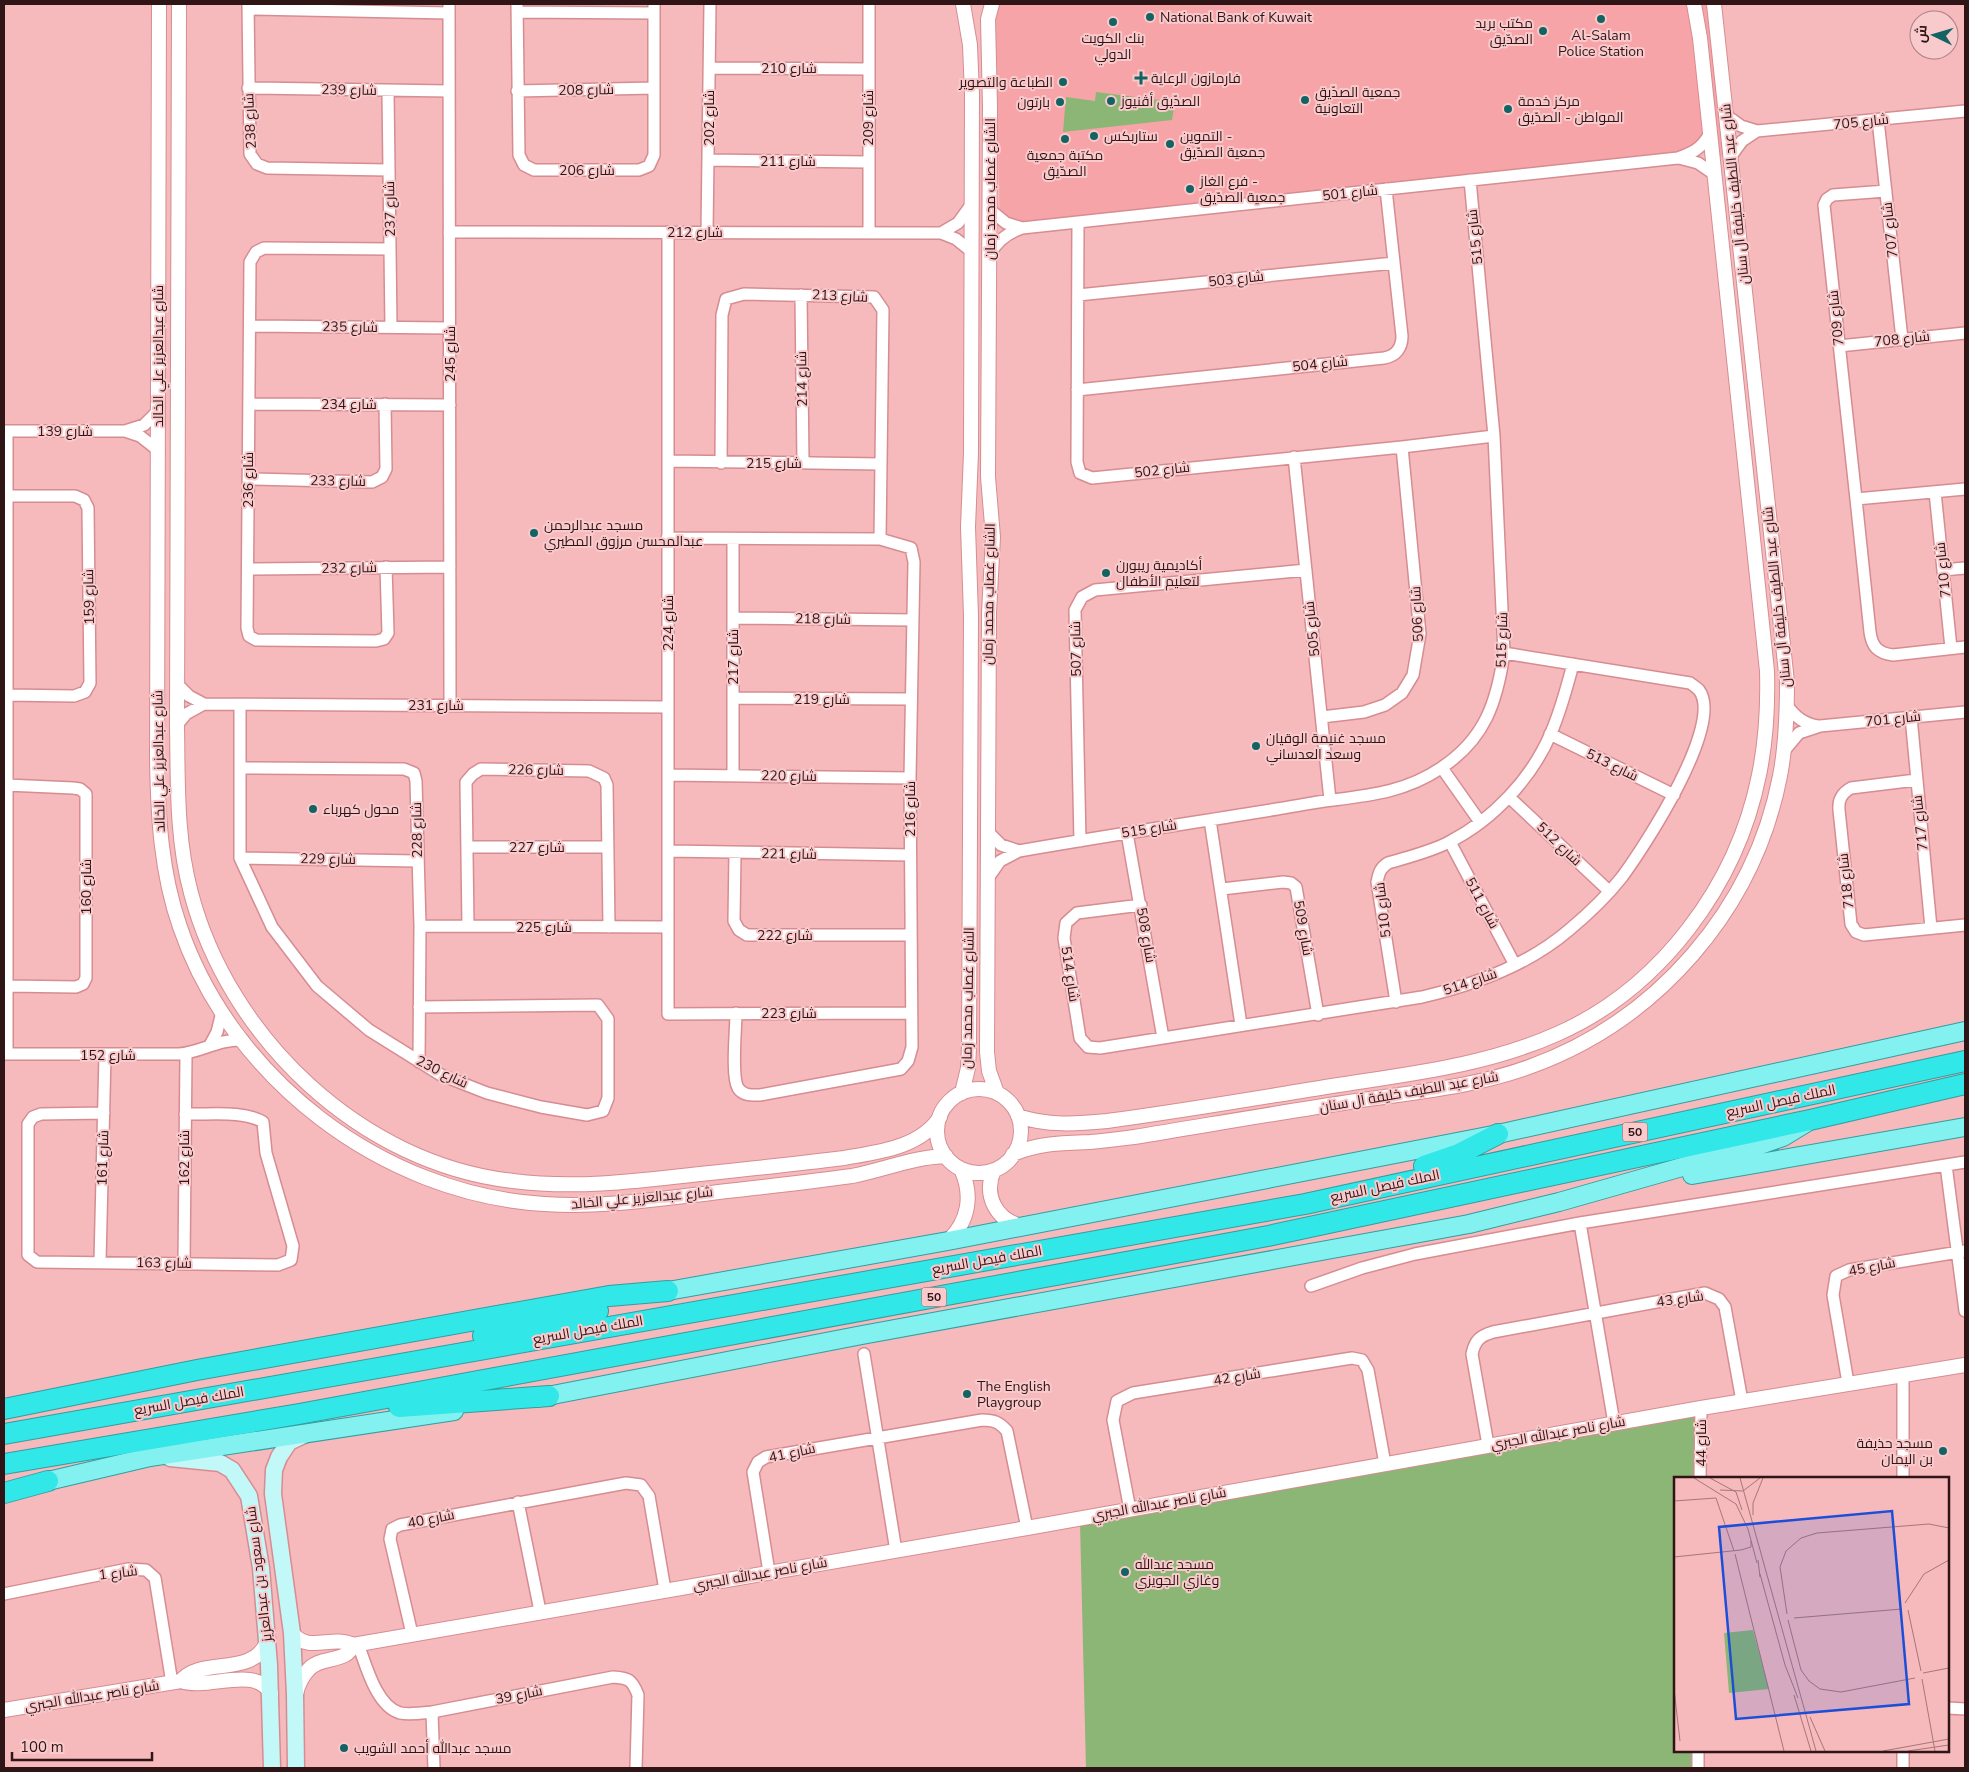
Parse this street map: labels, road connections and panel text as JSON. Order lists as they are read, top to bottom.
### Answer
{
  "streets": {
    "highway": ["الملك فيصل السريع", "50"],
    "main road": ["شارع سعود بن عبدالعزيز"],
    "street": [
      "شارع 210",
      "شارع 239",
      "شارع 208",
      "شارع 202",
      "شارع 209",
      "شارع 238",
      "شارع 705",
      "شارع 211",
      "شارع 206",
      "الشارع غصاب محمد زمان",
      "شارع 501",
      "شارع عبد اللطيف خليفة آل سنان",
      "شارع 237",
      "شارع 707",
      "شارع 212",
      "شارع 515",
      "شارع 503",
      "شارع 213",
      "شارع 709",
      "شارع 235",
      "شارع 708",
      "شارع 245",
      "شارع عبدالعزيز علي الخالد",
      "شارع 504",
      "شارع 214",
      "شارع 234",
      "شارع 139",
      "شارع 215",
      "شارع 502",
      "شارع 236",
      "شارع 233",
      "شارع 232",
      "شارع 710",
      "شارع 159",
      "شارع 506",
      "شارع 218",
      "شارع 224",
      "شارع 505",
      "شارع 507",
      "شارع 217",
      "شارع 219",
      "شارع 231",
      "شارع 701",
      "شارع 513",
      "شارع 226",
      "شارع 220",
      "شارع 216",
      "شارع 717",
      "شارع 228",
      "شارع 512",
      "شارع 227",
      "شارع 221",
      "شارع 229",
      "شارع 718",
      "شارع 160",
      "شارع 511",
      "شارع 510",
      "شارع 225",
      "شارع 509",
      "شارع 222",
      "شارع 508",
      "شارع 514",
      "شارع 223",
      "شارع 152",
      "شارع 230",
      "شارع 161",
      "شارع 162",
      "شارع 163",
      "شارع 45",
      "شارع 43",
      "شارع 42",
      "شارع ناصر عبدالله الجبري",
      "شارع 44",
      "شارع 41",
      "شارع 40",
      "شارع 1",
      "شارع 39"
    ]
  },
  "crossings": [
    ["شارع 210", "شارع 202"],
    ["شارع 210", "شارع 209"],
    ["شارع 239", "شارع 238"],
    ["شارع 239", "شارع 237"],
    ["شارع 239", "شارع 245"],
    ["شارع 208", "شارع 206"],
    ["شارع 202", "شارع 211"],
    ["شارع 202", "شارع 212"],
    ["شارع 209", "شارع 211"],
    ["شارع 209", "شارع 212"],
    ["شارع 238", "شارع 237"],
    ["شارع 705", "شارع عبد اللطيف خليفة آل سنان"],
    ["شارع 705", "شارع 707"],
    ["الشارع غصاب محمد زمان", "شارع 501"],
    ["الشارع غصاب محمد زمان", "شارع عبد اللطيف خليفة آل سنان"],
    ["الشارع غصاب محمد زمان", "شارع 212"],
    ["الشارع غصاب محمد زمان", "شارع 515"],
    ["الشارع غصاب محمد زمان", "شارع عبدالعزيز علي الخالد"],
    ["شارع 501", "شارع عبد اللطيف خليفة آل سنان"],
    ["شارع 501", "شارع 515"],
    ["شارع 501", "شارع 504"],
    ["شارع 501", "شارع 502"],
    ["شارع عبد اللطيف خليفة آل سنان", "شارع عبدالعزيز علي الخالد"],
    ["شارع عبد اللطيف خليفة آل سنان", "شارع 701"],
    ["شارع 237", "شارع 235"],
    ["شارع 237", "شارع 236"],
    ["شارع 707", "شارع 709"],
    ["شارع 707", "شارع 708"],
    ["شارع 212", "شارع 245"],
    ["شارع 212", "شارع 224"],
    ["شارع 515", "شارع 502"],
    ["شارع 515", "شارع 505"],
    ["شارع 515", "شارع 507"],
    ["شارع 515", "شارع 508"],
    ["شارع 515", "شارع 514"],
    ["شارع 503", "شارع 504"],
    ["شارع 503", "شارع 502"],
    ["شارع 213", "شارع 214"],
    ["شارع 213", "شارع 215"],
    ["شارع 213", "شارع 216"],
    ["شارع 709", "شارع 708"],
    ["شارع 709", "شارع 710"],
    ["شارع 235", "شارع 245"],
    ["شارع 235", "شارع 236"],
    ["شارع 245", "شارع 234"],
    ["شارع 245", "شارع 232"],
    ["شارع 245", "شارع 231"],
    ["شارع عبدالعزيز علي الخالد", "شارع 139"],
    ["شارع عبدالعزيز علي الخالد", "شارع 152"],
    ["شارع 504", "شارع 502"],
    ["شارع 214", "شارع 215"],
    ["شارع 234", "شارع 236"],
    ["شارع 234", "شارع 233"],
    ["شارع 215", "شارع 224"],
    ["شارع 502", "شارع 506"],
    ["شارع 502", "شارع 505"],
    ["شارع 236", "شارع 233"],
    ["شارع 236", "شارع 232"],
    ["شارع 506", "شارع 505"],
    ["شارع 218", "شارع 217"],
    ["شارع 218", "شارع 216"],
    ["شارع 224", "شارع 231"],
    ["شارع 224", "شارع 220"],
    ["شارع 224", "شارع 216"],
    ["شارع 224", "شارع 221"],
    ["شارع 224", "شارع 225"],
    ["شارع 224", "شارع 223"],
    ["شارع 505", "شارع 507"],
    ["شارع 217", "شارع 219"],
    ["شارع 217", "شارع 220"],
    ["شارع 217", "شارع 216"],
    ["شارع 219", "شارع 216"],
    ["شارع 231", "شارع 230"],
    ["شارع 701", "شارع 717"],
    ["شارع 513", "شارع 510"],
    ["شارع 513", "شارع 514"],
    ["شارع 226", "شارع 227"],
    ["شارع 226", "شارع 225"],
    ["شارع 220", "شارع 216"],
    ["شارع 216", "شارع 221"],
    ["شارع 216", "شارع 222"],
    ["شارع 216", "شارع 223"],
    ["شارع 717", "شارع 718"],
    ["شارع 228", "شارع 229"],
    ["شارع 228", "شارع 225"],
    ["شارع 228", "شارع 230"],
    ["شارع 512", "شارع 510"],
    ["شارع 512", "شارع 514"],
    ["شارع 221", "شارع 222"],
    ["شارع 229", "شارع 230"],
    ["شارع 511", "شارع 510"],
    ["شارع 511", "شارع 514"],
    ["شارع 510", "شارع 514"],
    ["شارع 509", "شارع 514"],
    ["شارع 508", "شارع 514"],
    ["شارع 152", "شارع 161"],
    ["شارع 152", "شارع 162"],
    ["الملك فيصل السريع", "شارع سعود بن عبدالعزيز"],
    ["شارع 161", "شارع 163"],
    ["شارع 162", "شارع 163"],
    ["شارع 45", "شارع ناصر عبدالله الجبري"],
    ["شارع 43", "شارع ناصر عبدالله الجبري"],
    ["شارع 42", "شارع ناصر عبدالله الجبري"],
    ["شارع ناصر عبدالله الجبري", "شارع 44"],
    ["شارع ناصر عبدالله الجبري", "شارع 41"],
    ["شارع ناصر عبدالله الجبري", "شارع 40"],
    ["شارع ناصر عبدالله الجبري", "شارع 1"],
    ["شارع ناصر عبدالله الجبري", "شارع سعود بن عبدالعزيز"],
    ["شارع ناصر عبدالله الجبري", "شارع 39"]
  ],
  "places": {
    "other": [
      "National Bank of Kuwait",
      "Al-Salam Police Station",
      "بنك الكويت الدولي",
      "مكتب بريد الصدّيق",
      "الطباعة والتصوير",
      "جمعية الصدّيق التعاونية",
      "الصدّيق أڤنيوز",
      "بارتون",
      "مركز خدمة المواطن - الصدّيق",
      "ستاربكس",
      "مكتبة جمعية الصدّيق",
      "التموين - جمعية الصدّيق",
      "فرع الغاز - جمعية الصدّيق",
      "مسجد عبدالرحمن عبدالمحسن مرزوق المطيري",
      "أكاديمية ريبورن لتعليم الأطفال",
      "مسجد غنيمة الوقيان وسعد العدساني",
      "محول كهرباء",
      "The English Playgroup",
      "مسجد حذيفة بن اليمان",
      "مسجد عبدالله وغازي الجويزي",
      "مسجد عبدالله أحمد الشويب"
    ],
    "health": ["فارمازون الرعاية"]
  },
  "scale_bar": "100 m",
  "north": "left"
}
